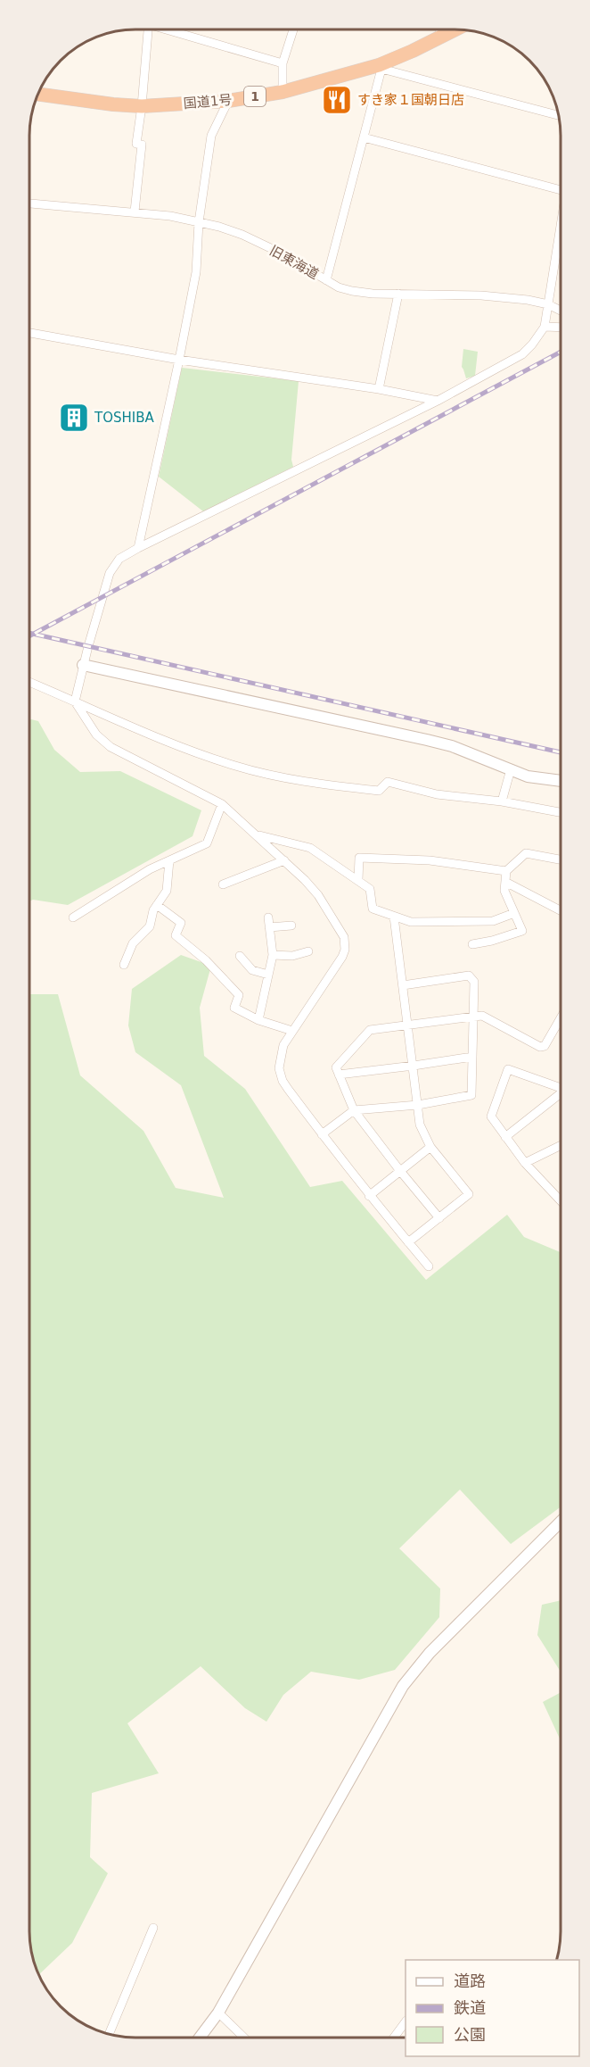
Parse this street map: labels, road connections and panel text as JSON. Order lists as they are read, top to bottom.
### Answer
{
  "streets": {
    "highway": ["1", "国道1号"],
    "street": ["旧東海道"]
  },
  "places": {
    "restaurant": ["すき家１国朝日店"],
    "building": ["TOSHIBA"]
  },
  "legend": ["道路", "鉄道", "公園"]
}
